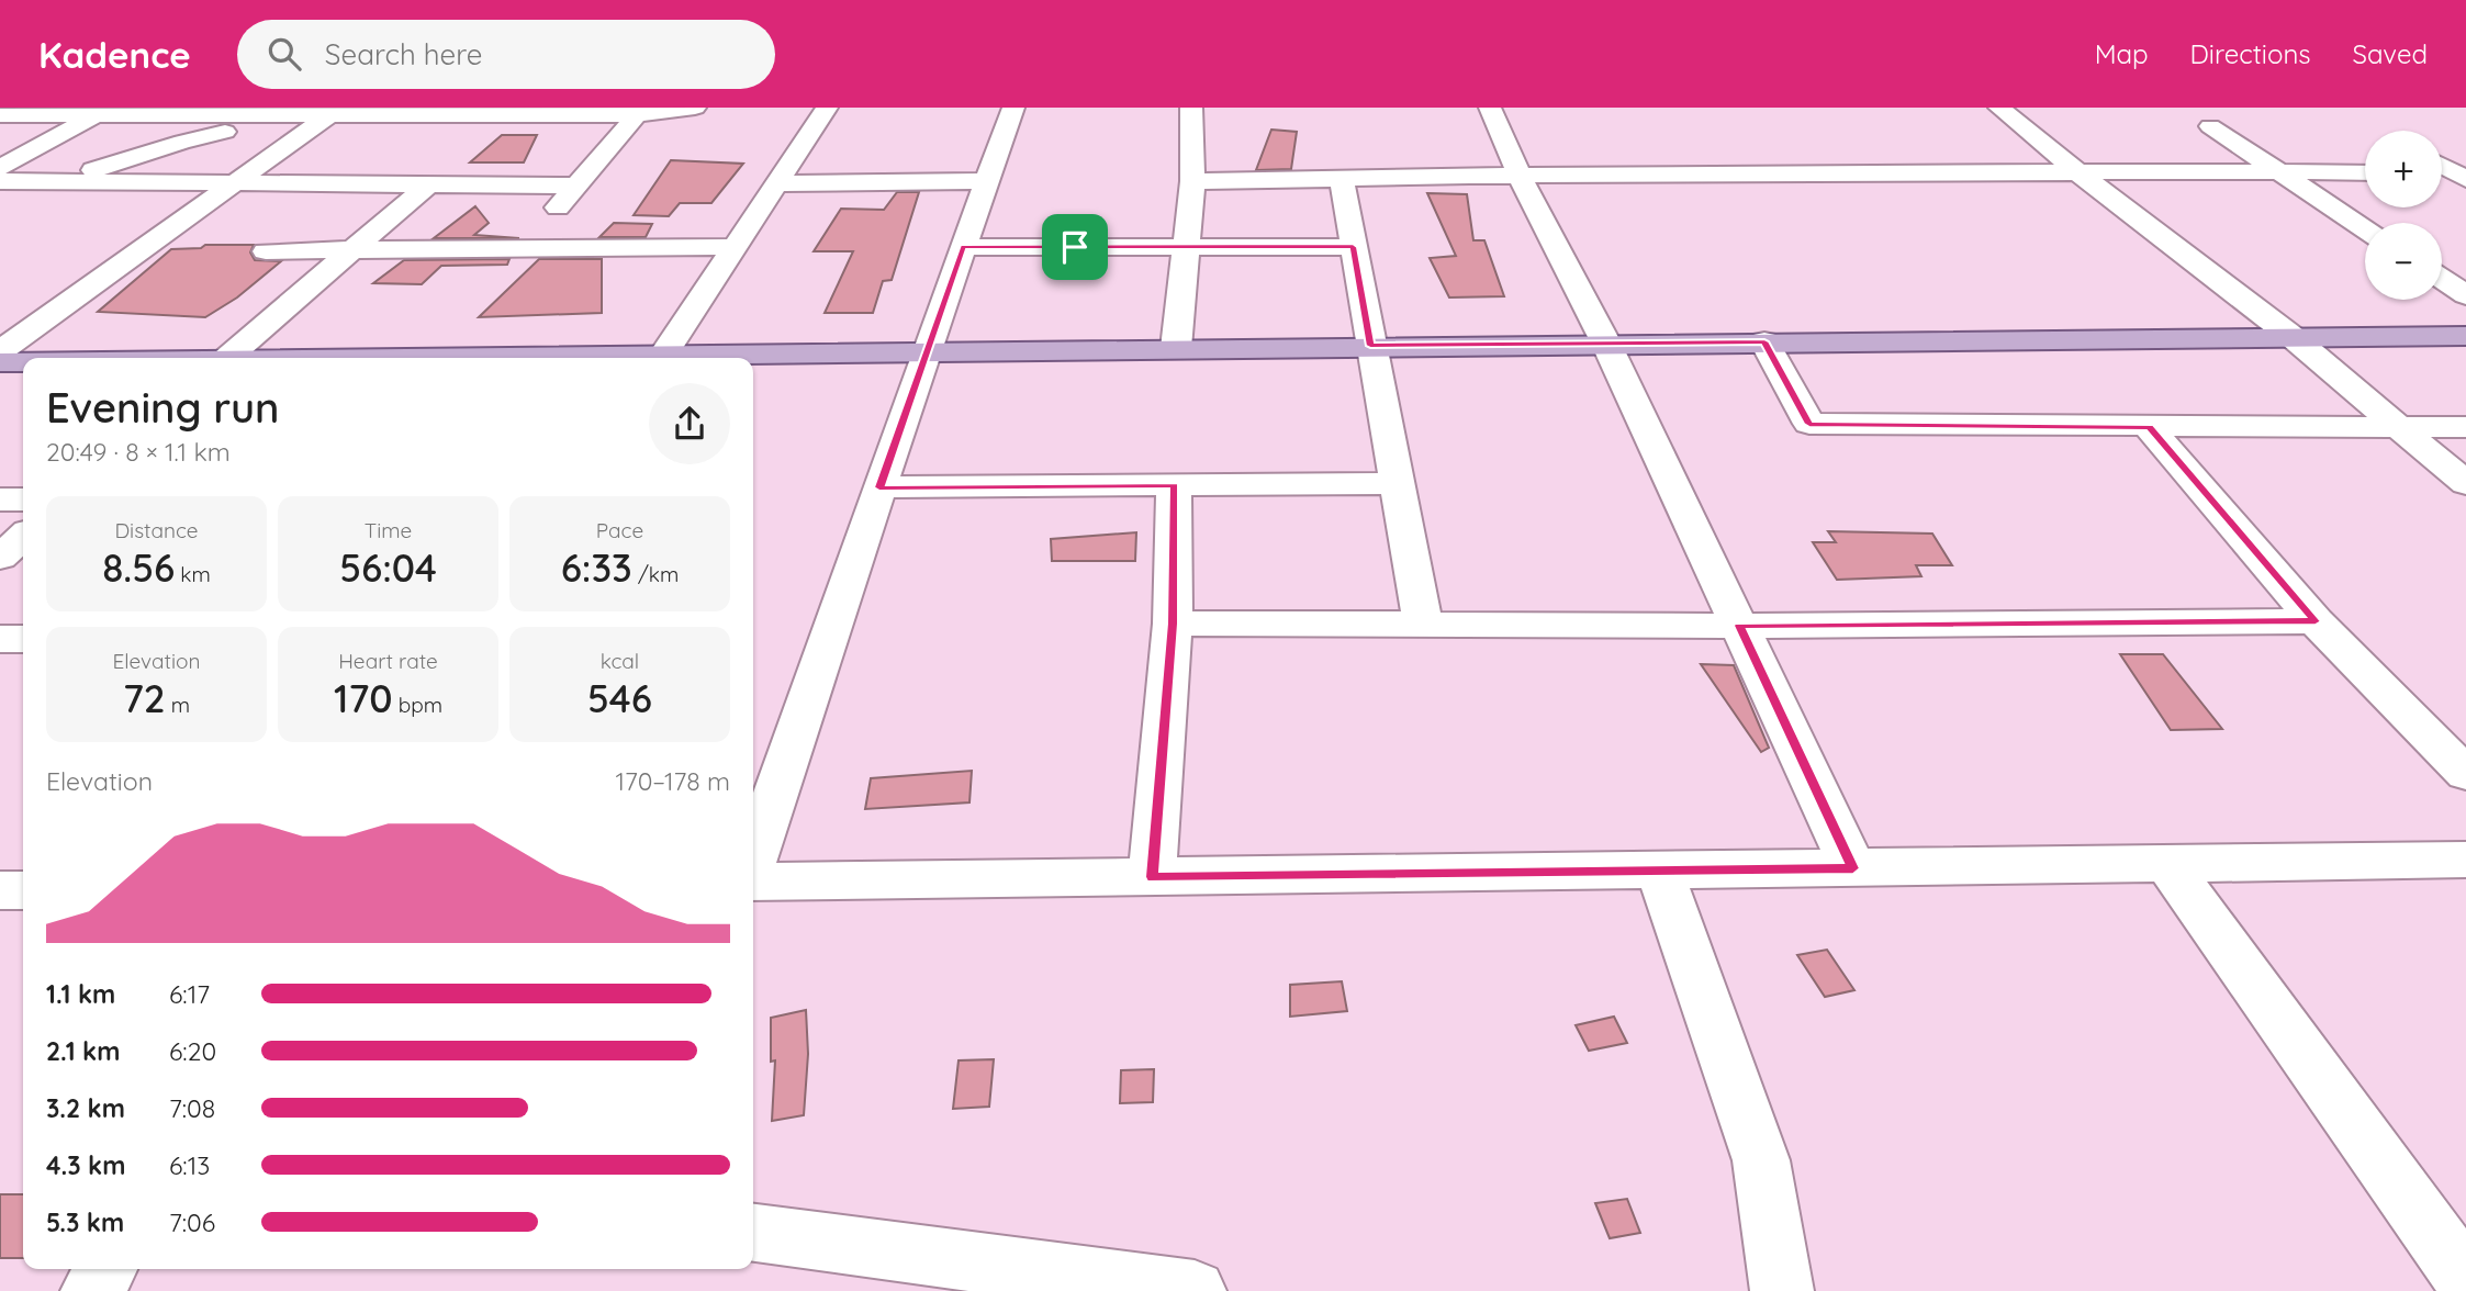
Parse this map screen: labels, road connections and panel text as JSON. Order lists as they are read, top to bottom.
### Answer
{
  "page": {
    "header": "Kadence",
    "search": "Search here",
    "nav": ["Map", "Directions", "Saved"],
    "map_buttons": ["+", "−"],
    "heading": ["Evening run", "20:49 · 8 × 1.1 km"],
    "stats": [
      ["Distance", "8.56 km"],
      ["Time", "56:04"],
      ["Pace", "6:33 /km"],
      ["Elevation", "72 m"],
      ["Heart rate", "170 bpm"],
      ["kcal", "546"]
    ],
    "chart": ["Elevation", "170–178 m"],
    "list": [
      {
        "name": "1.1 km",
        "note": "6:17"
      },
      {
        "name": "2.1 km",
        "note": "6:20"
      },
      {
        "name": "3.2 km",
        "note": "7:08"
      },
      {
        "name": "4.3 km",
        "note": "6:13"
      },
      {
        "name": "5.3 km",
        "note": "7:06"
      }
    ]
  }
}
